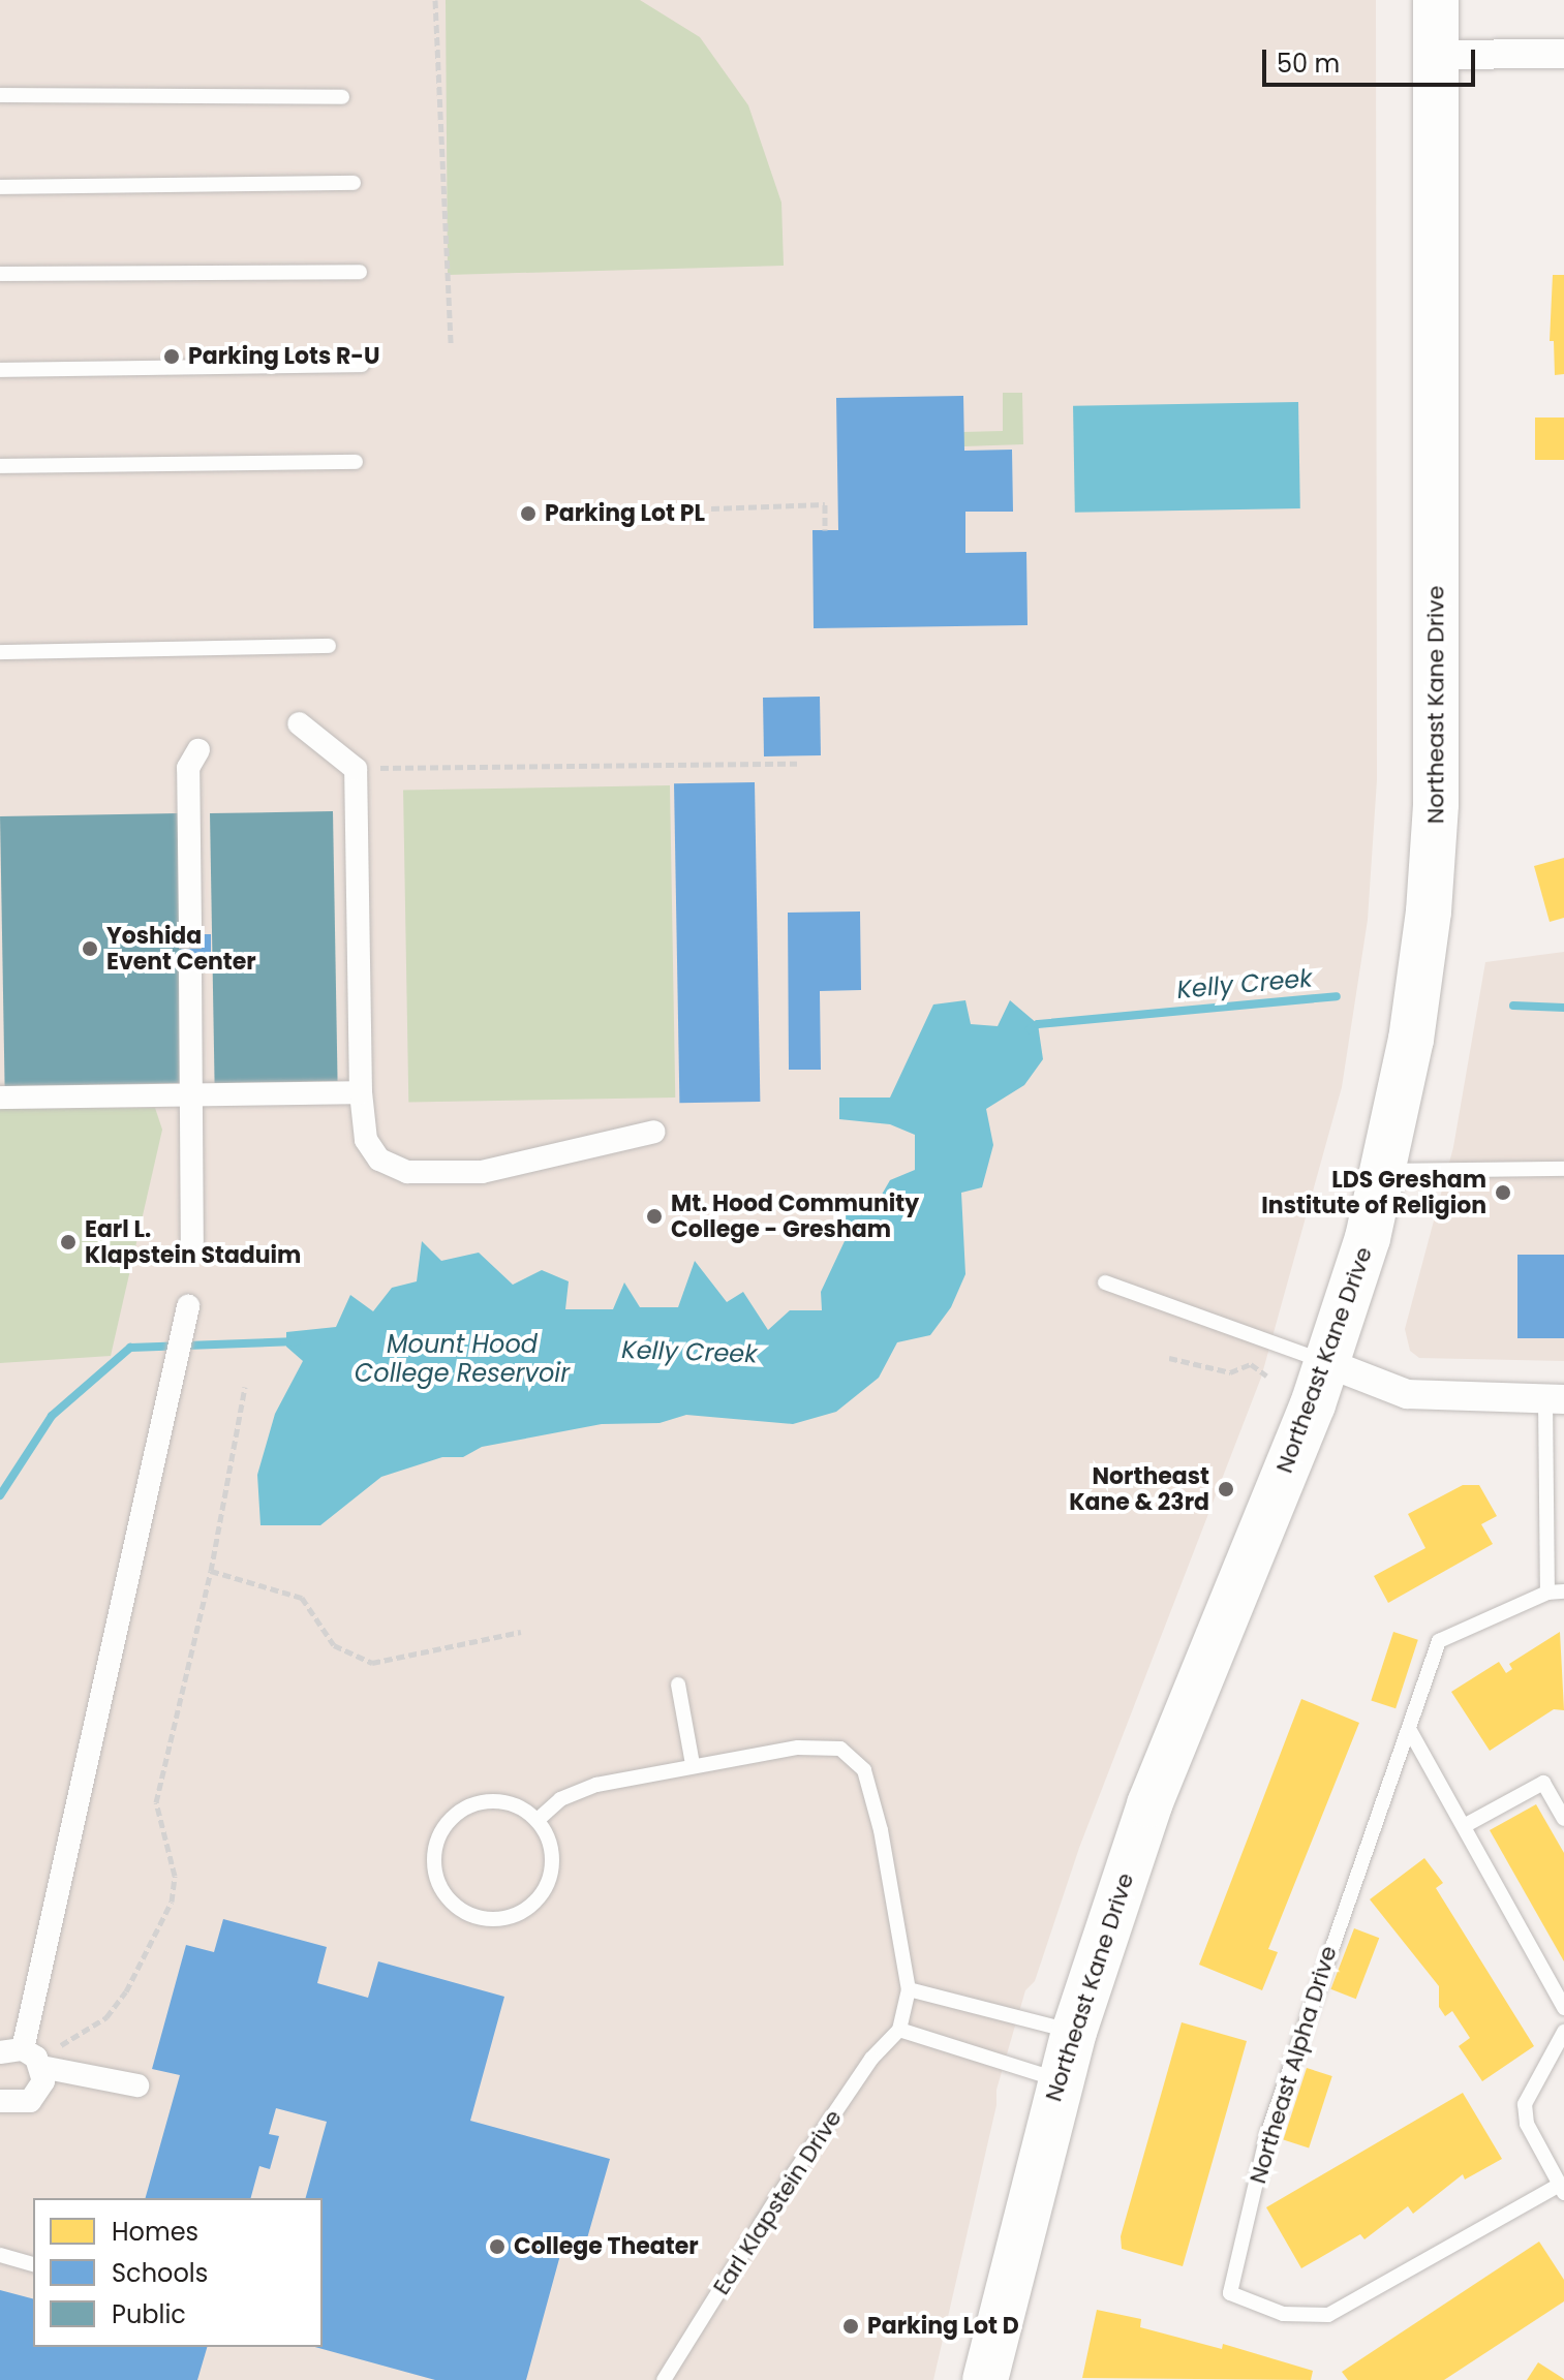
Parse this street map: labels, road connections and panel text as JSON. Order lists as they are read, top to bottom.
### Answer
{
  "streets": {
    "main road": ["Northeast Kane Drive"],
    "lane": ["Northeast Alpha Drive", "Earl Klapstein Drive"]
  },
  "water": ["Kelly Creek", "Mount Hood College Reservoir"],
  "places": [
    "Parking Lots R-U",
    "Parking Lot PL",
    "Yoshida Event Center",
    "LDS Gresham Institute of Religion",
    "Mt. Hood Community College - Gresham",
    "Earl L. Klapstein Staduim",
    "Northeast Kane & 23rd",
    "College Theater",
    "Parking Lot D"
  ],
  "legend": ["Homes", "Schools", "Public"],
  "scale_bar": "50 m"
}
